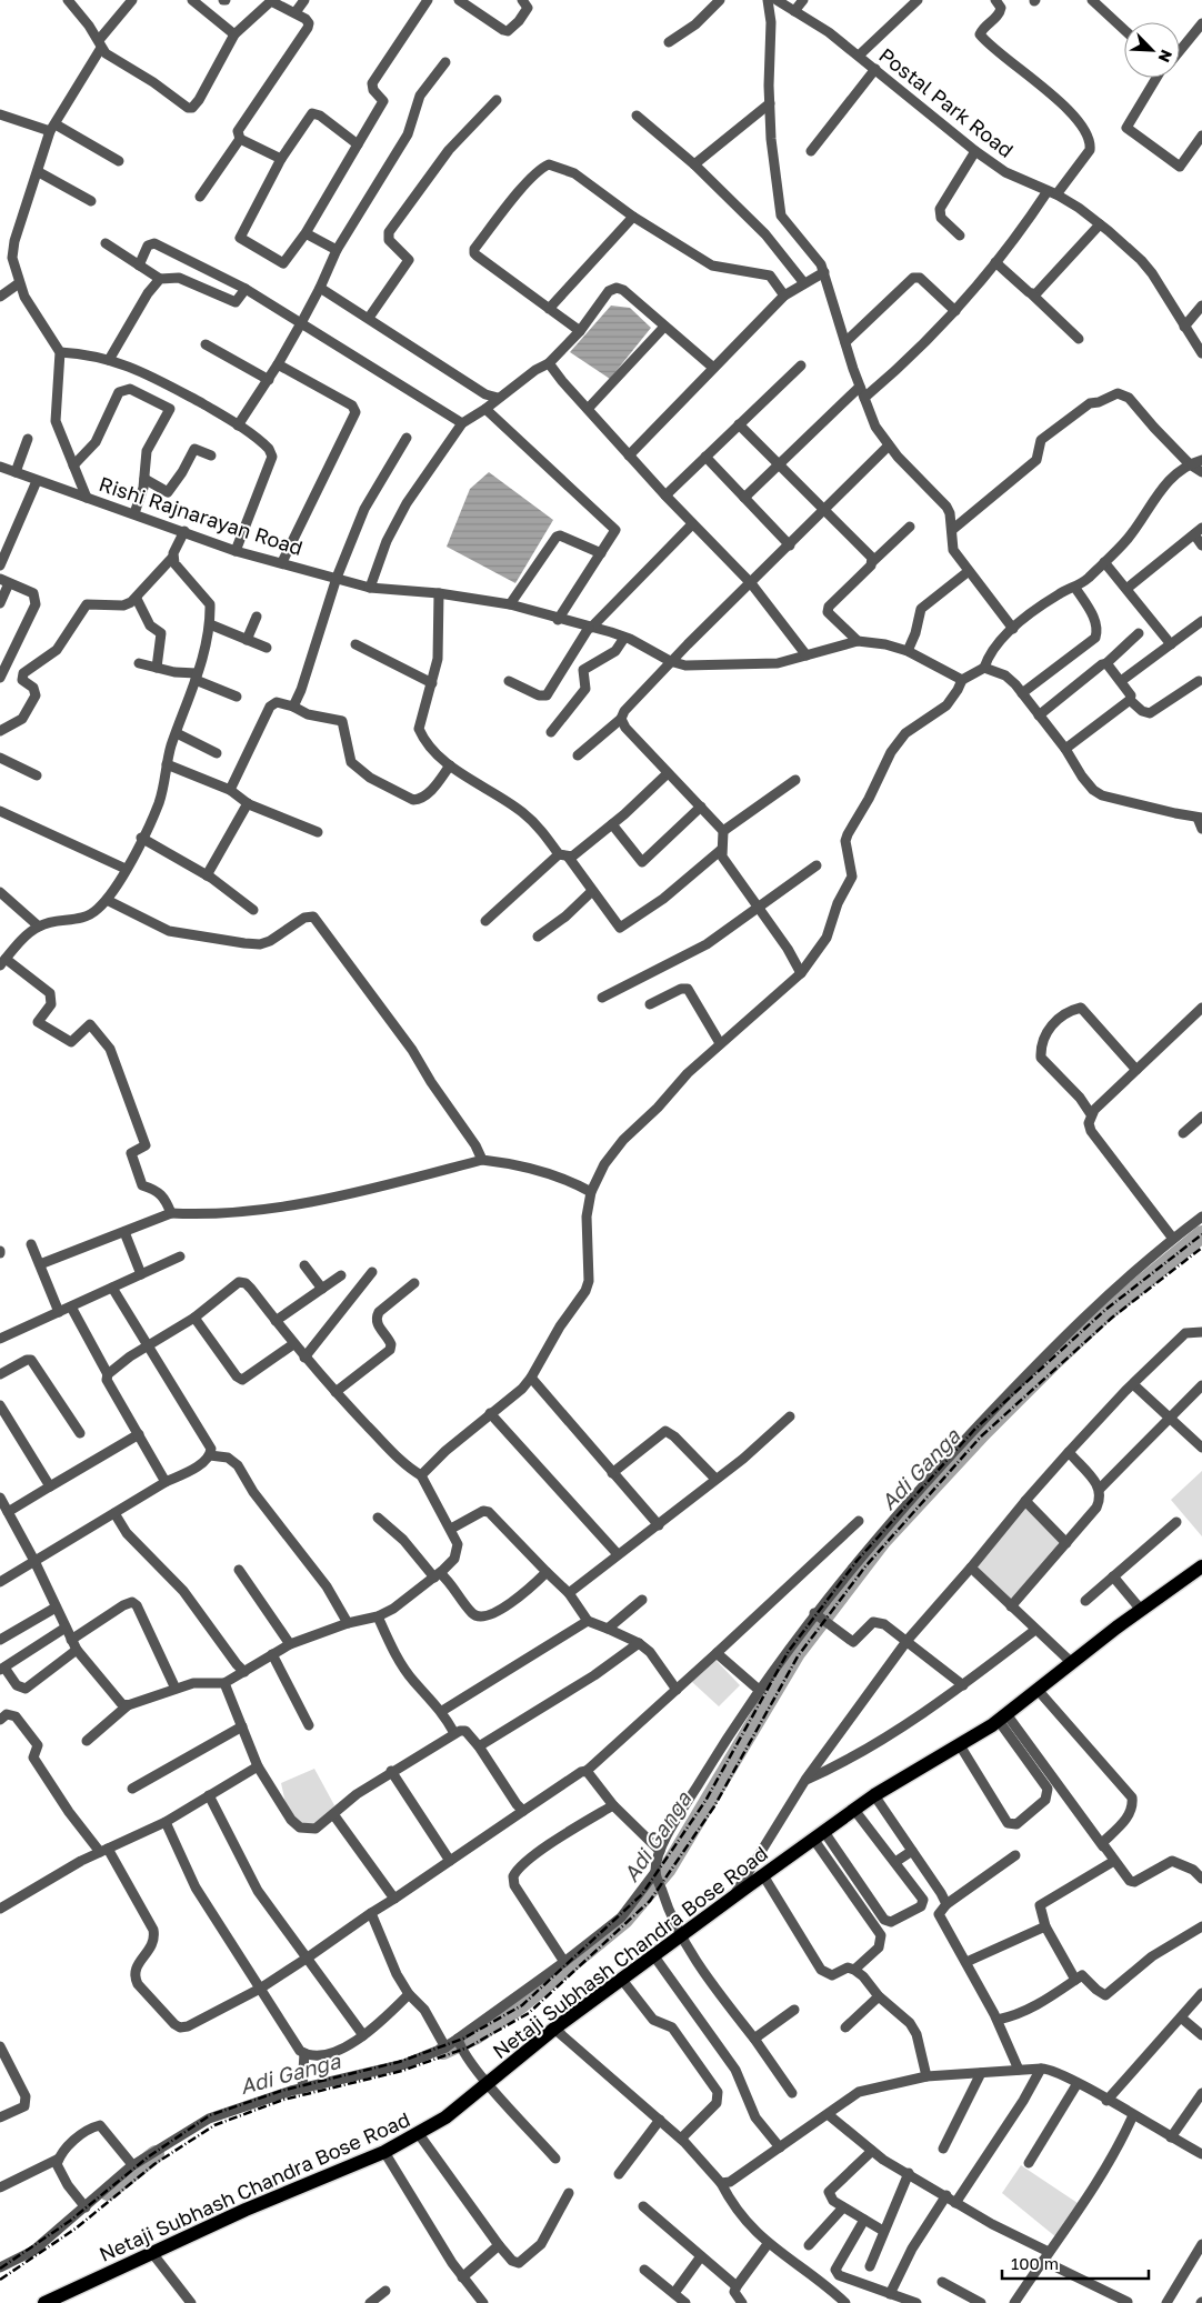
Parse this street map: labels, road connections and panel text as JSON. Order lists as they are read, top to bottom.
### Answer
{
  "streets": {
    "main road": ["Netaji Subhash Chandra Bose Road"],
    "street": ["Postal Park Road", "Rishi Rajnarayan Road"]
  },
  "water": ["Adi Ganga"],
  "scale_bar": "100 m",
  "north": "bottom right"
}
